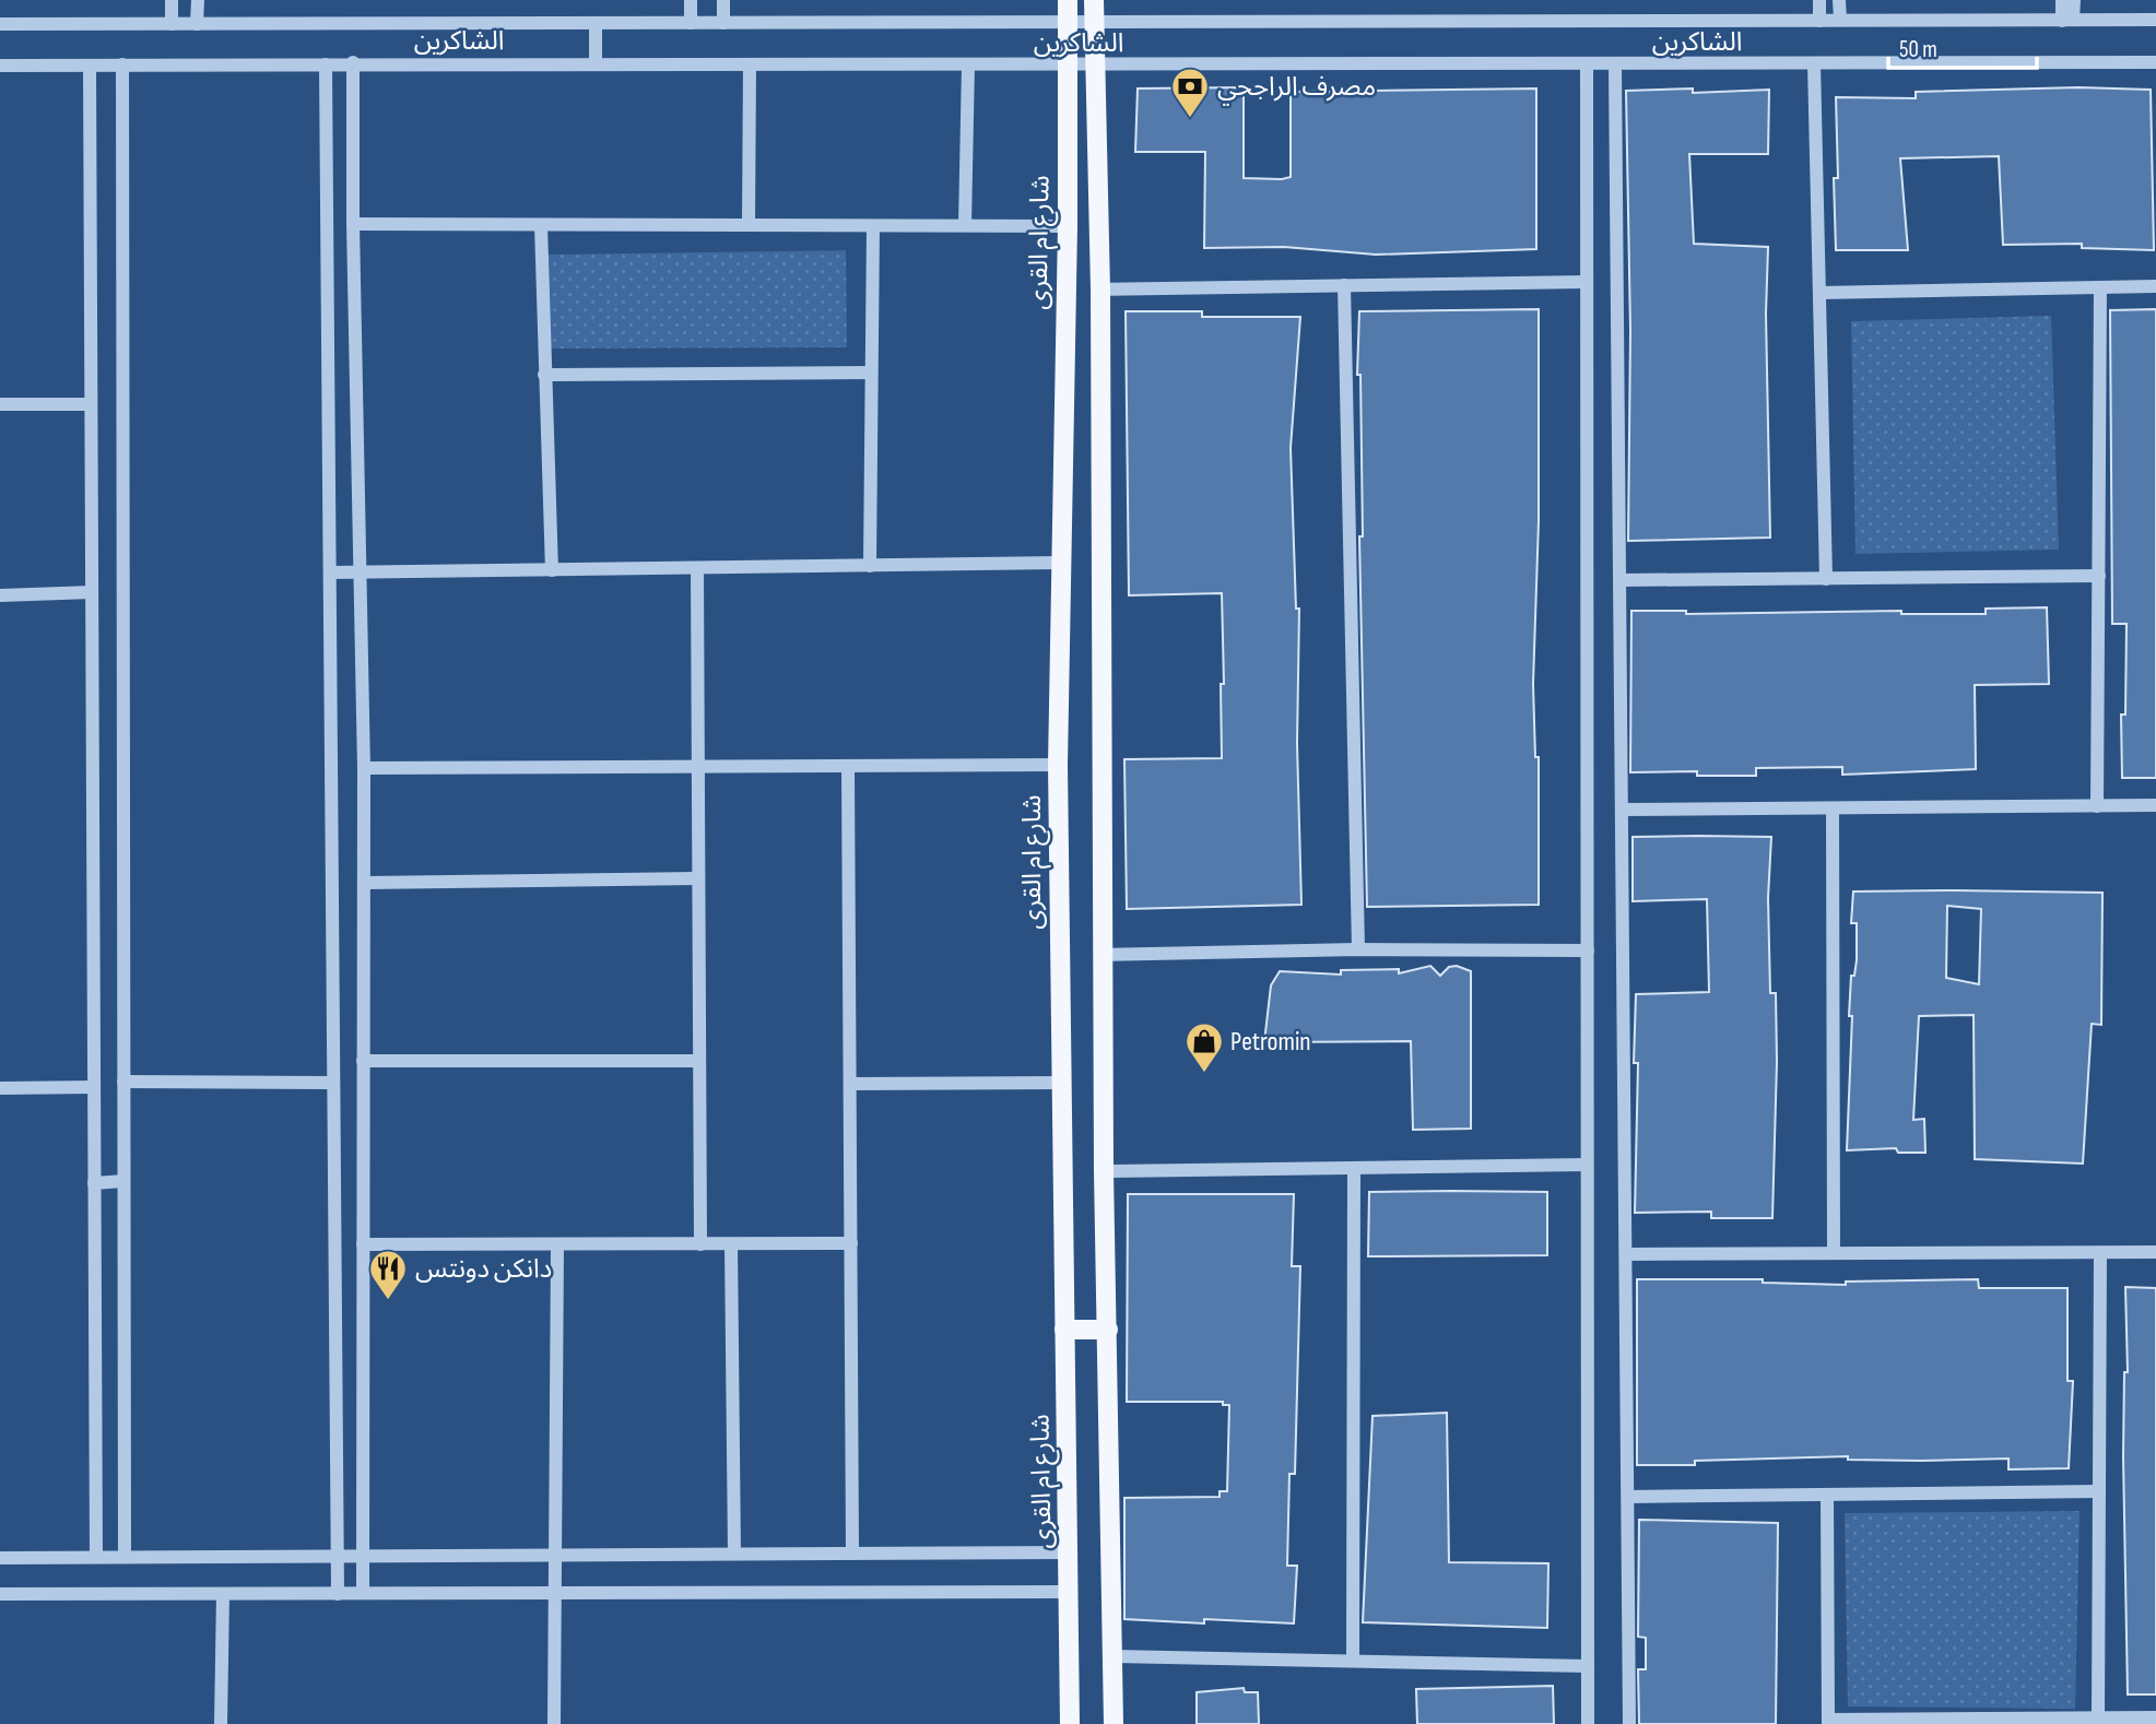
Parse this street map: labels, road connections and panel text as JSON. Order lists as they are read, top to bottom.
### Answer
{
  "streets": {
    "main road": ["شارع ام القرى"],
    "street": ["الشاكرين"]
  },
  "crossings": [
    ["الشاكرين", "شارع ام القرى"]
  ],
  "places": {
    "bank": ["مصرف الراجحي"],
    "shop": ["Petromin"],
    "restaurant": ["دانكن دونتس"]
  },
  "scale_bar": "50 m"
}
